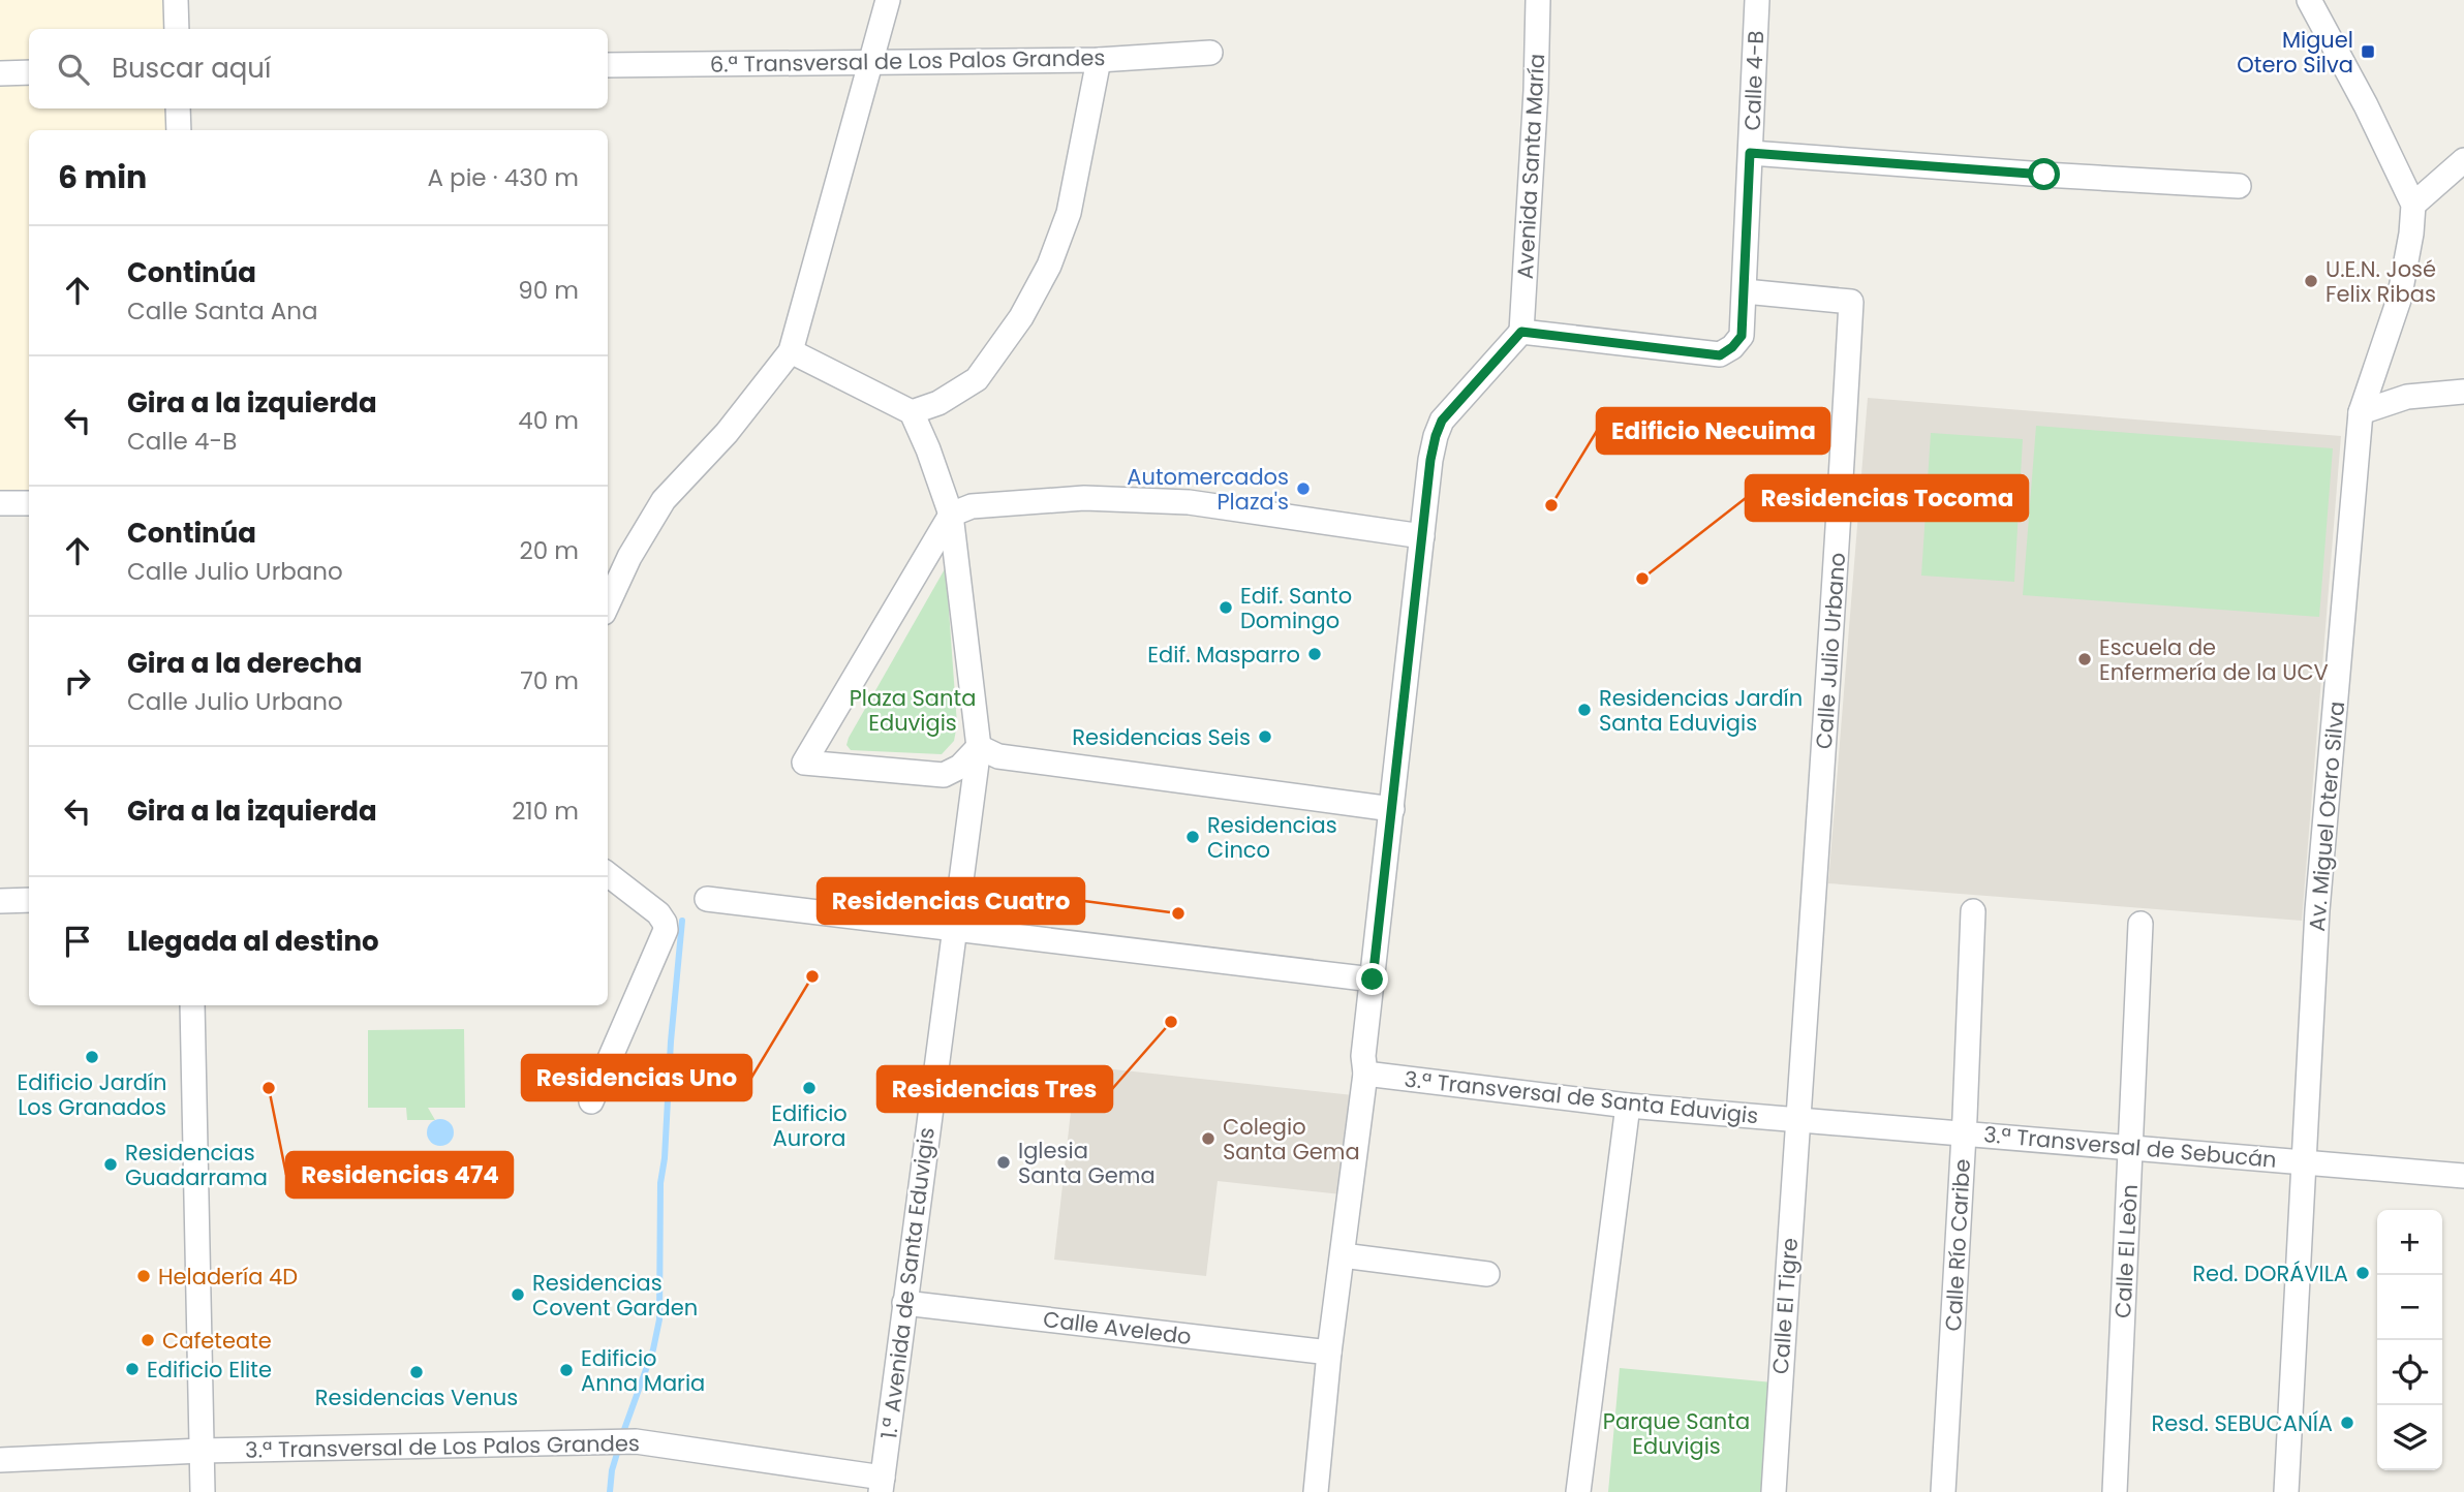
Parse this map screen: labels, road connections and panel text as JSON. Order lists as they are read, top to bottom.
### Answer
{
  "streets": {
    "street": [
      "6.ª Transversal de Los Palos Grandes",
      "Calle 4-B",
      "Avenida Santa María",
      "Calle Julio Urbano",
      "Av. Miguel Otero Silva",
      "3.ª Transversal de Santa Eduvigis",
      "3.ª Transversal de Sebucán",
      "Calle Río Caribe",
      "Calle El Leòn",
      "1.ª Avenida de Santa Eduvigis",
      "Calle El Tigre",
      "Calle Aveledo",
      "3.ª Transversal de Los Palos Grandes"
    ]
  },
  "crossings": [
    ["Calle 4-B", "Calle Julio Urbano"],
    ["Calle Julio Urbano", "3.ª Transversal de Santa Eduvigis"],
    ["Calle Julio Urbano", "3.ª Transversal de Sebucán"],
    ["Calle Julio Urbano", "Calle El Tigre"],
    ["Av. Miguel Otero Silva", "3.ª Transversal de Sebucán"],
    ["3.ª Transversal de Santa Eduvigis", "3.ª Transversal de Sebucán"],
    ["3.ª Transversal de Santa Eduvigis", "Calle El Tigre"],
    ["3.ª Transversal de Sebucán", "Calle Río Caribe"],
    ["3.ª Transversal de Sebucán", "Calle El Leòn"],
    ["3.ª Transversal de Sebucán", "Calle El Tigre"],
    ["1.ª Avenida de Santa Eduvigis", "Calle Aveledo"],
    ["1.ª Avenida de Santa Eduvigis", "3.ª Transversal de Los Palos Grandes"]
  ],
  "parks": ["Plaza Santa Eduvigis", "Parque Santa Eduvigis"],
  "places": {
    "transit": ["Miguel Otero Silva"],
    "other": [
      "U.E.N. José Felix Ribas",
      "Automercados Plaza's",
      "Edificio Necuima",
      "Residencias Tocoma",
      "Edif. Santo Domingo",
      "Edif. Masparro",
      "Escuela de Enfermería de la UCV",
      "Residencias Jardín Santa Eduvigis",
      "Residencias Seis",
      "Residencias Cinco",
      "Residencias Cuatro",
      "Residencias Uno",
      "Residencias Tres",
      "Edificio Jardín Los Granados",
      "Residencias 474",
      "Edificio Aurora",
      "Colegio Santa Gema",
      "Iglesia Santa Gema",
      "Residencias Guadarrama",
      "Red. DORÁVILA",
      "Heladería 4D",
      "Residencias Covent Garden",
      "Cafeteate",
      "Edificio Elite",
      "Edificio Anna Maria",
      "Residencias Venus",
      "Resd. SEBUCANÍA"
    ]
  },
  "page": {
    "search": "Buscar aquí",
    "heading": ["6 min", "A pie · 430 m"],
    "list": [
      ["Continúa", "Calle Santa Ana", "90 m"],
      ["Gira a la izquierda", "Calle 4-B", "40 m"],
      ["Continúa", "Calle Julio Urbano", "20 m"],
      ["Gira a la derecha", "Calle Julio Urbano", "70 m"],
      ["Gira a la izquierda", "210 m"],
      "Llegada al destino"
    ],
    "map_buttons": ["+", "−"]
  }
}
